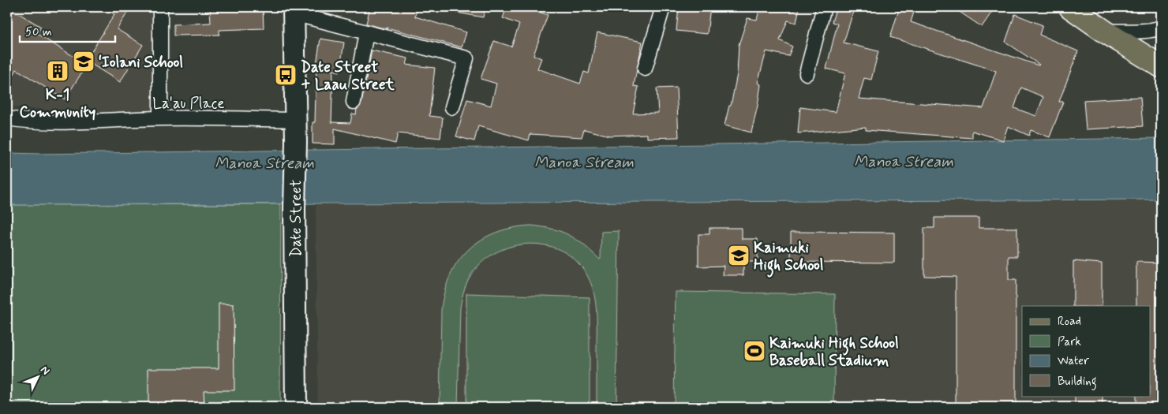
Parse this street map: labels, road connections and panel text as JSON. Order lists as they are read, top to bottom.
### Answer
{
  "streets": {
    "street": ["La'au Place", "Date Street"]
  },
  "crossings": [
    ["La'au Place", "Date Street"]
  ],
  "water": ["Manoa Stream"],
  "places": {
    "school or university": ["ʻIolani School", "Kaimuki High School"],
    "building": ["K-1 Community"],
    "bus stop": ["Date Street + Laau Street"],
    "sports": ["Kaimuki High School Baseball Stadium"]
  },
  "legend": [
    "Road",
    "Park",
    "Water",
    "Building"
  ],
  "scale_bar": "50 m",
  "north": "top right"
}
